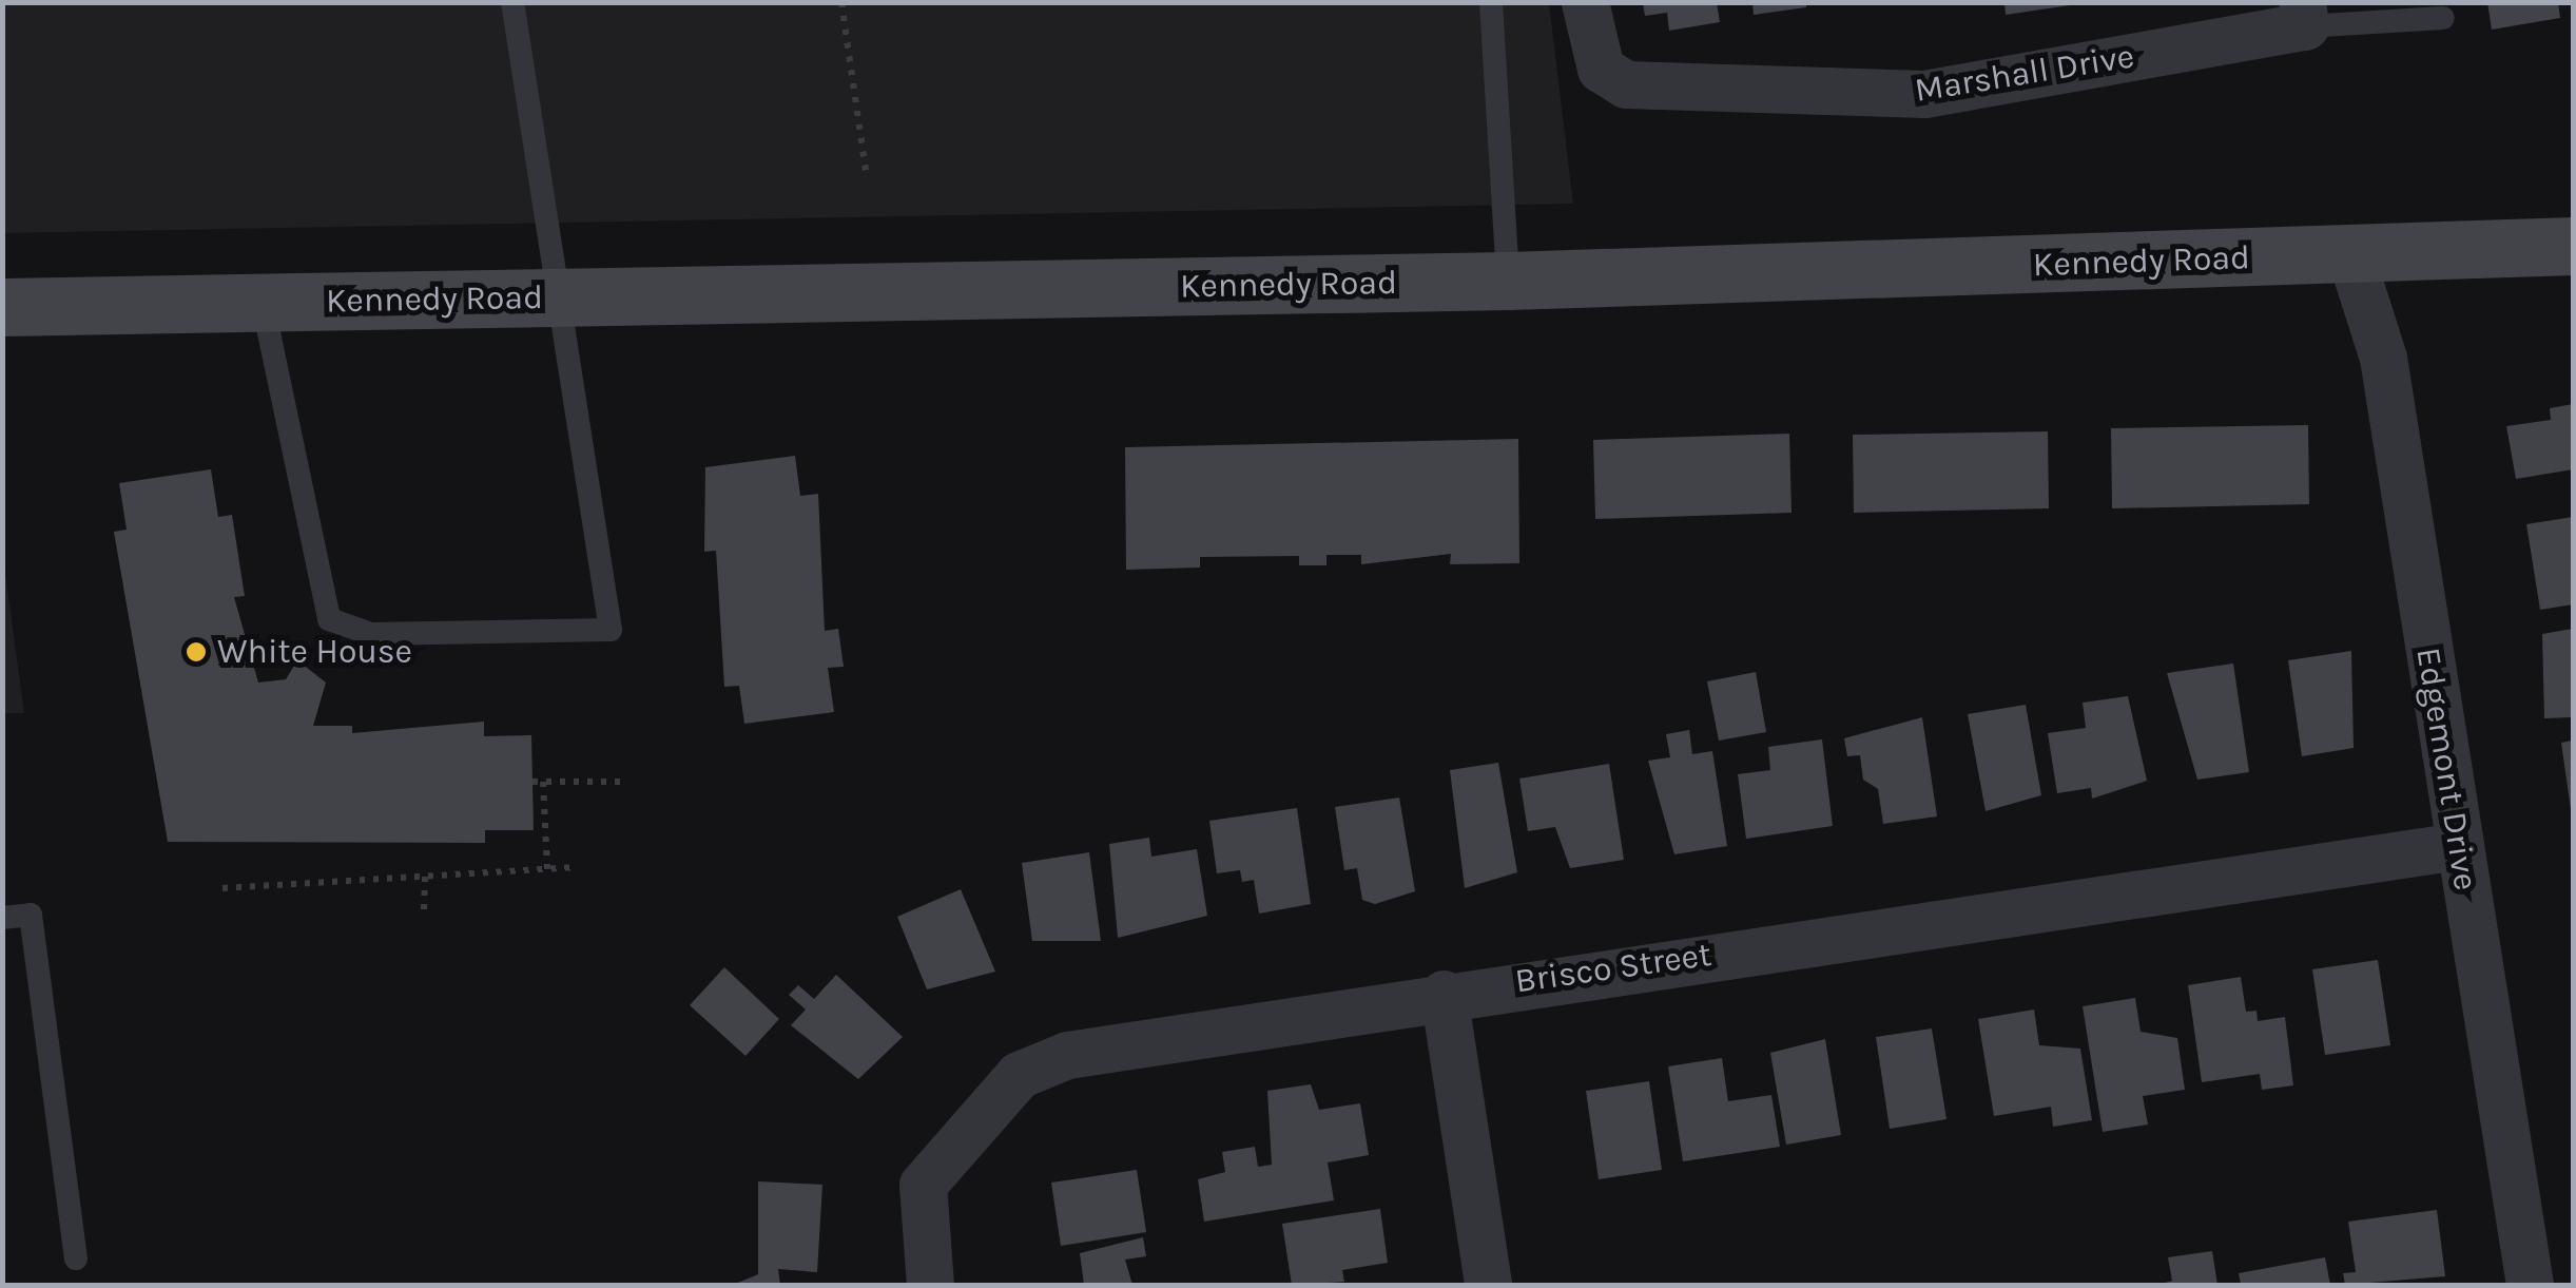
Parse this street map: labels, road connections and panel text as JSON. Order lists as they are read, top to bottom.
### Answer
{
  "streets": {
    "main road": ["Kennedy Road"],
    "street": ["Marshall Drive", "Edgemont Drive", "Brisco Street"]
  },
  "crossings": [
    ["Kennedy Road", "Edgemont Drive"],
    ["Edgemont Drive", "Brisco Street"]
  ],
  "places": ["White House"]
}
